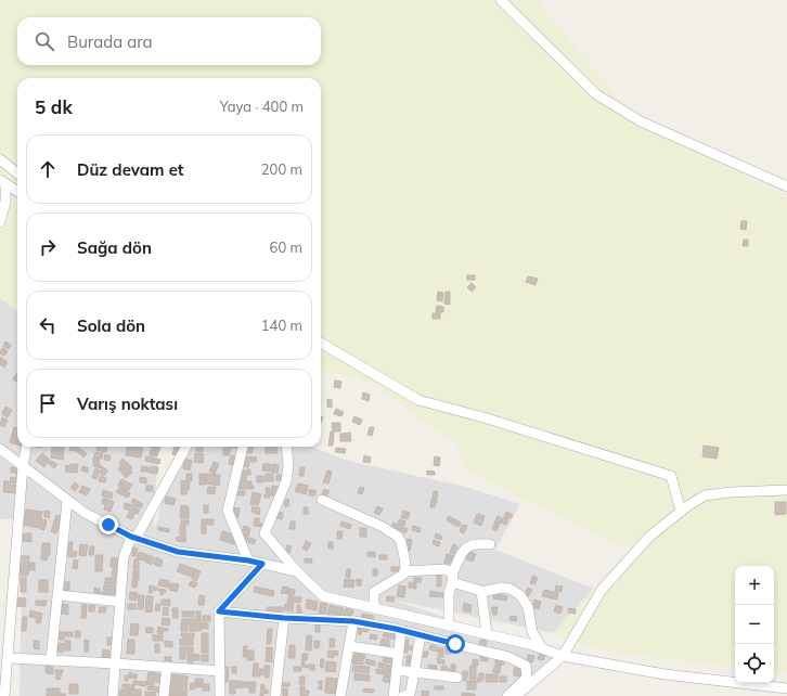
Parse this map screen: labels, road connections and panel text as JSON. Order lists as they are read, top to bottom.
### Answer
{
  "page": {
    "search": "Burada ara",
    "heading": ["5 dk", "Yaya · 400 m"],
    "list": [
      ["Düz devam et", "200 m"],
      ["Sağa dön", "60 m"],
      ["Sola dön", "140 m"],
      "Varış noktası"
    ],
    "map_buttons": ["+", "−"]
  }
}
